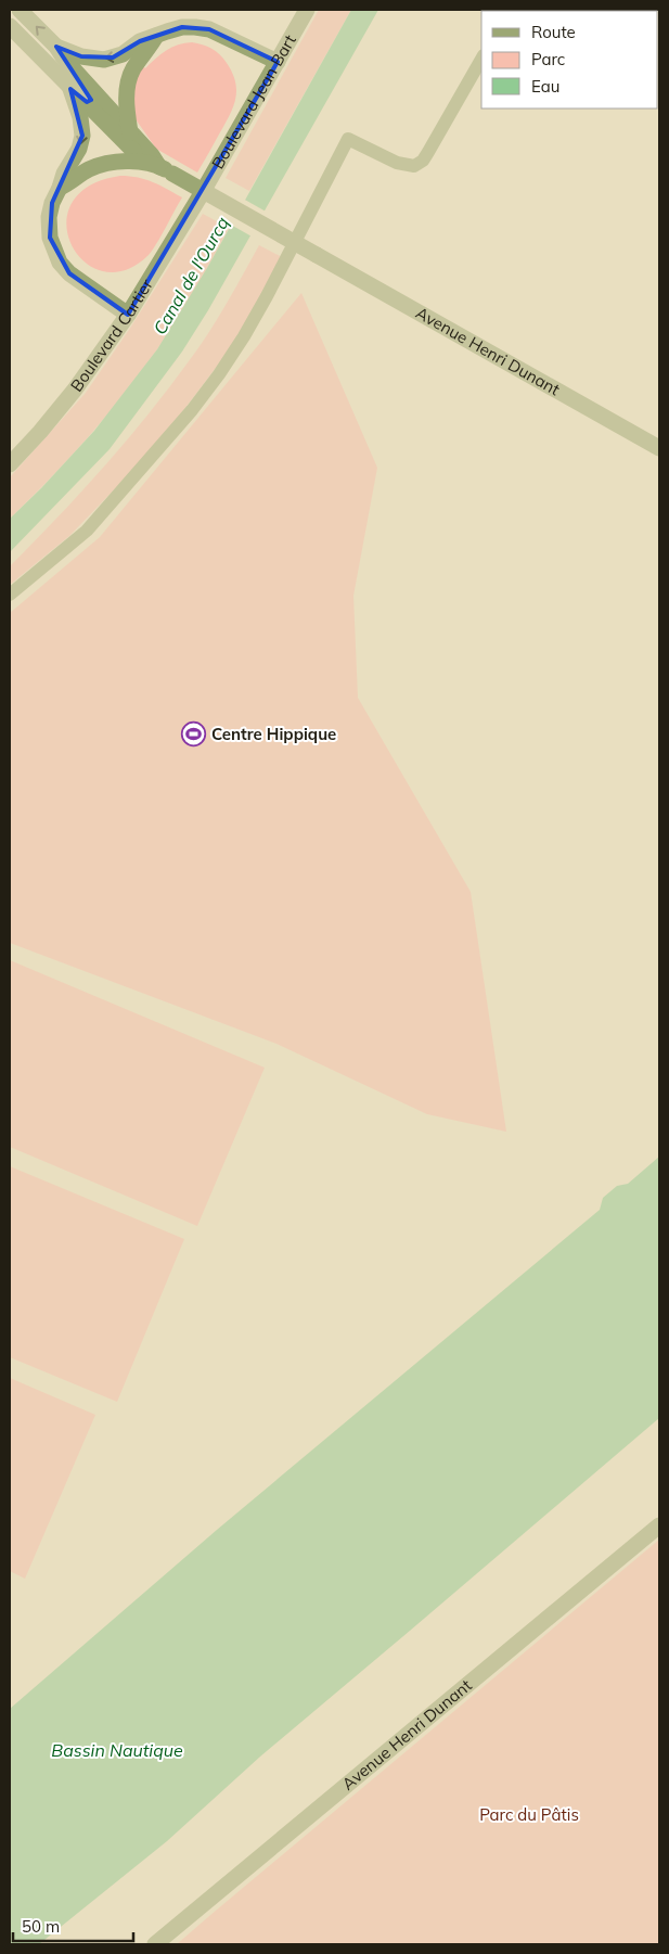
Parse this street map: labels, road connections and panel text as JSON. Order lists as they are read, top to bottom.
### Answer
{
  "streets": {
    "street": ["Boulevard Jean Bart", "Boulevard Cartier", "Avenue Henri Dunant"]
  },
  "crossings": [
    ["Boulevard Jean Bart", "Boulevard Cartier"]
  ],
  "water": ["Canal de l'Ourcq", "Bassin Nautique"],
  "parks": ["Parc du Pâtis"],
  "places": {
    "sports": ["Centre Hippique"]
  },
  "legend": ["Route", "Parc", "Eau"],
  "scale_bar": "50 m"
}
